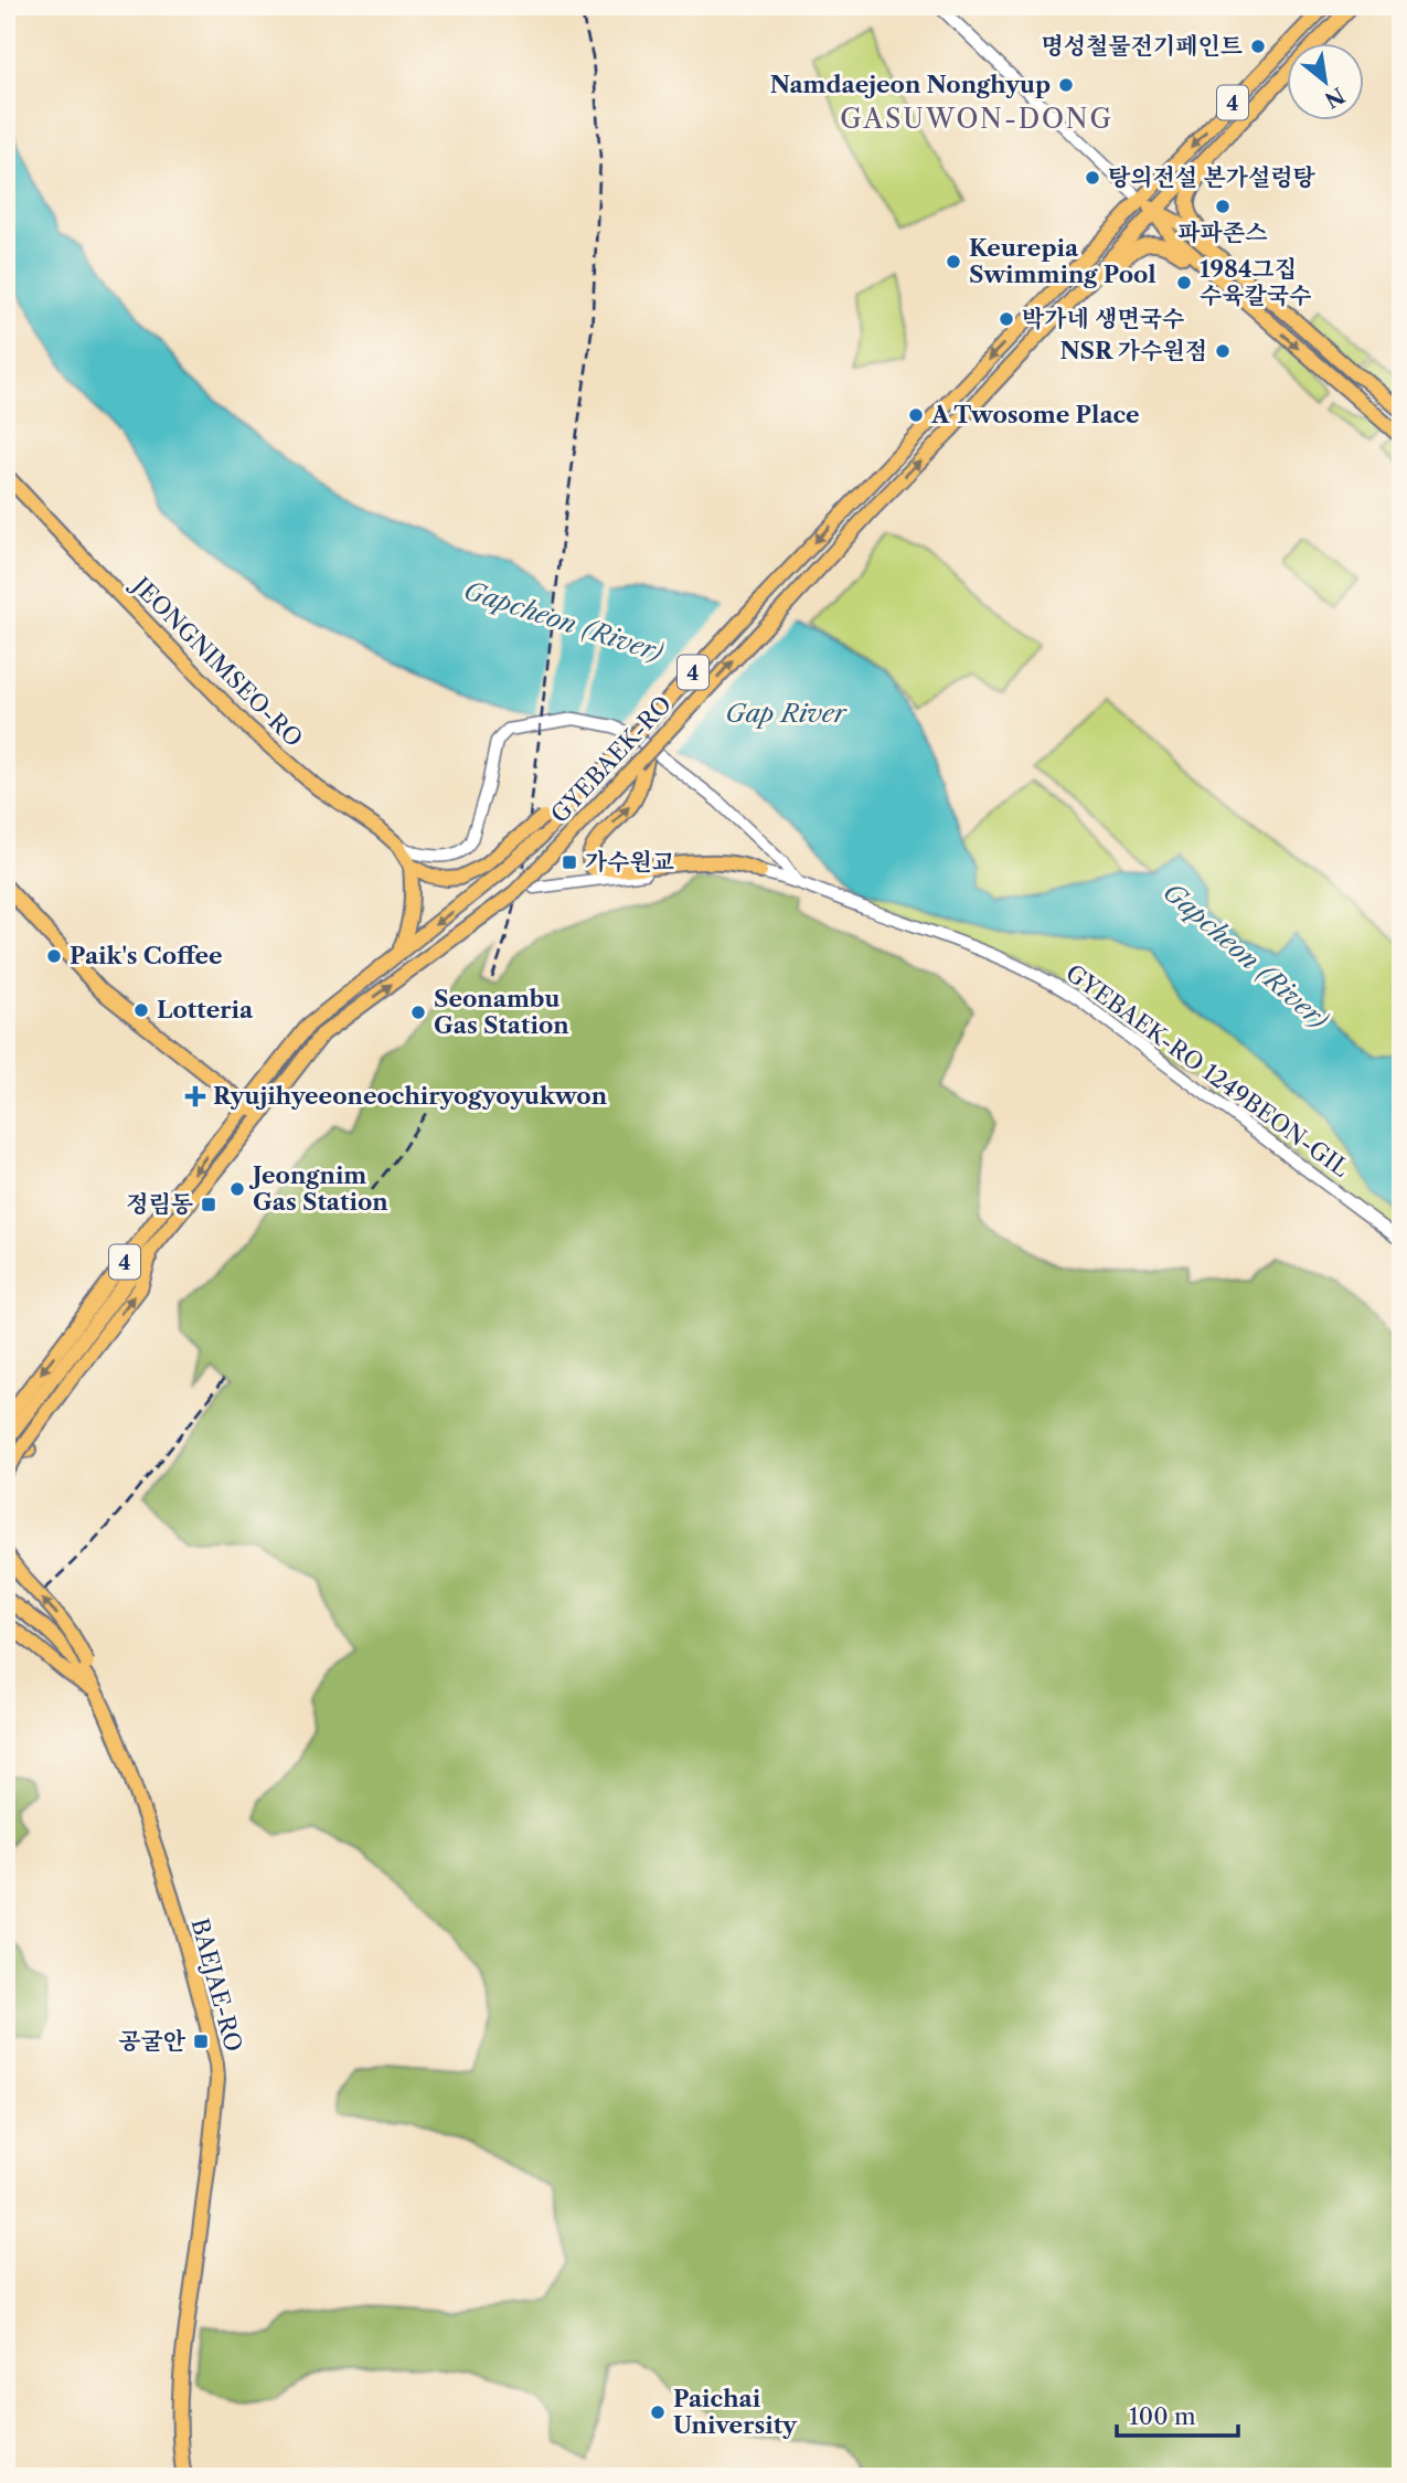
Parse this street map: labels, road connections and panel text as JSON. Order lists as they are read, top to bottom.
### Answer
{
  "streets": {
    "main road": [
      "4",
      "JEONGNIMSEO-RO",
      "GYEBAEK-RO",
      "BAEJAE-RO"
    ],
    "street": ["GYEBAEK-RO 1249BEON-GIL"]
  },
  "districts": ["GASUWON-DONG"],
  "water": ["Gapcheon (River)", "Gap River"],
  "places": {
    "other": [
      "명성철물전기페인트",
      "Namdaejeon Nonghyup",
      "탕의전설 본가설렁탕",
      "파파존스",
      "Keurepia Swimming Pool",
      "1984그집 수육칼국수",
      "박가네 생면국수",
      "NSR 가수원점",
      "A Twosome Place",
      "Paik's Coffee",
      "Lotteria",
      "Seonambu Gas Station",
      "Jeongnim Gas Station",
      "Paichai University"
    ],
    "transit": ["가수원교", "정림동", "공굴안"],
    "health": ["Ryujihyeeoneochiryogyoyukwon"]
  },
  "scale_bar": "100 m",
  "north": "bottom right"
}
